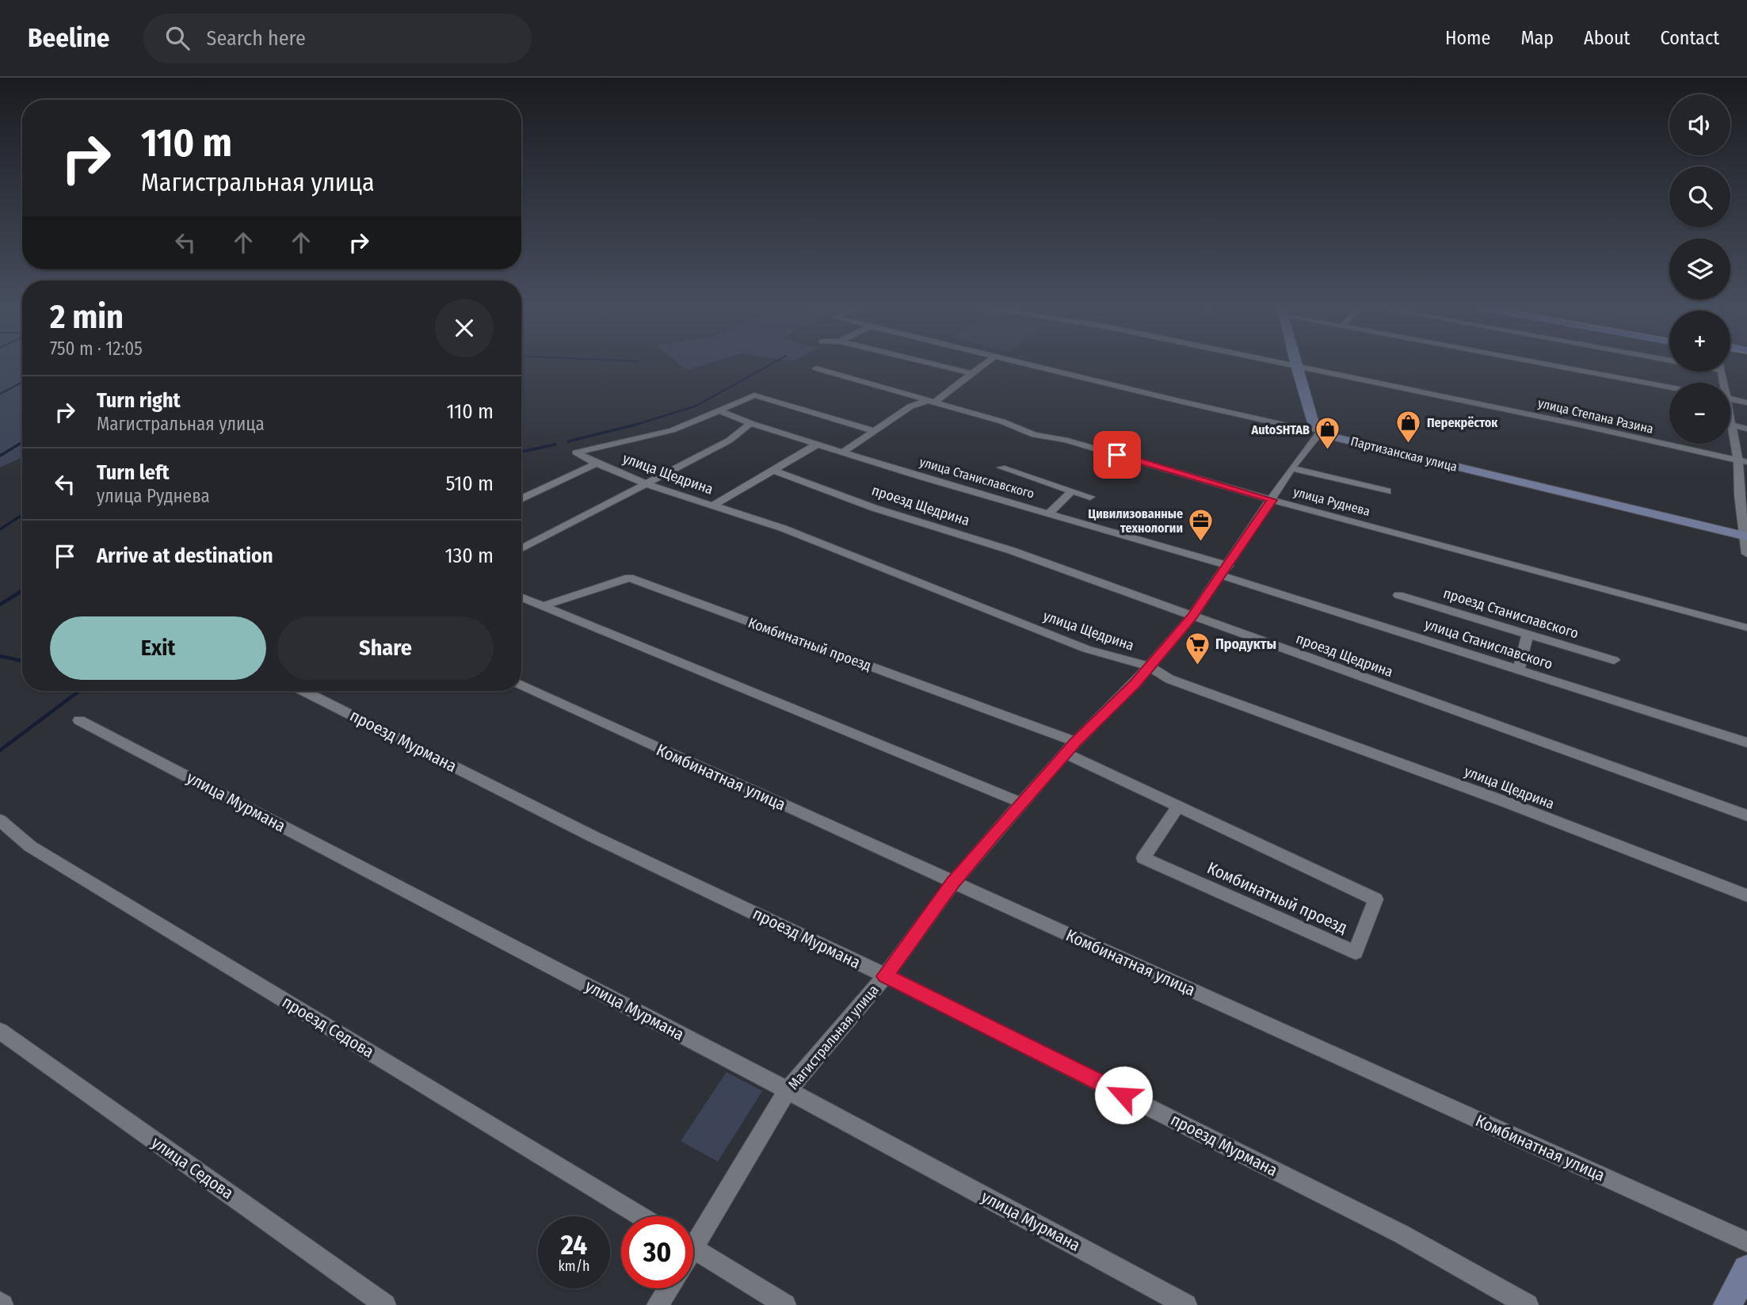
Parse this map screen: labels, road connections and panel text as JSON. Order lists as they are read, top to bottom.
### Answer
{
  "streets": {
    "street": [
      "улица Степана Разина",
      "Партизанская улица",
      "улица Щедрина",
      "улица Станиславского",
      "улица Руднева",
      "проезд Щедрина",
      "проезд Станиславского",
      "Комбинатный проезд",
      "проезд Мурмана",
      "Комбинатная улица",
      "улица Мурмана",
      "проезд Седова",
      "Магистральная улица",
      "улица Седова"
    ]
  },
  "crossings": [
    ["Партизанская улица", "Магистральная улица"],
    ["улица Щедрина", "Магистральная улица"],
    ["улица Станиславского", "Магистральная улица"],
    ["улица Руднева", "Магистральная улица"],
    ["проезд Щедрина", "Магистральная улица"],
    ["Комбинатный проезд", "Магистральная улица"],
    ["проезд Мурмана", "Магистральная улица"],
    ["Комбинатная улица", "Магистральная улица"],
    ["улица Мурмана", "Магистральная улица"]
  ],
  "places": {
    "shop": ["Перекрёсток", "AutoSHTAB"],
    "office": ["Цивилизованные технологии"],
    "supermarket": ["Продукты"]
  },
  "page": {
    "header": "Beeline",
    "search": "Search here",
    "nav": [
      "Home",
      "Map",
      "About",
      "Contact"
    ],
    "map_buttons": ["+", "−"],
    "turn": ["110 m", "Магистральная улица"],
    "heading": ["2 min", "750 m · 12:05"],
    "list": [
      {
        "name": "Turn right",
        "note": "Магистральная улица",
        "value": "110 m"
      },
      {
        "name": "Turn left",
        "note": "улица Руднева",
        "value": "510 m"
      },
      {
        "name": "Arrive at destination",
        "value": "130 m"
      }
    ],
    "buttons": ["Exit", "Share"],
    "speed": "24 km/h",
    "limit": "30"
  }
}
